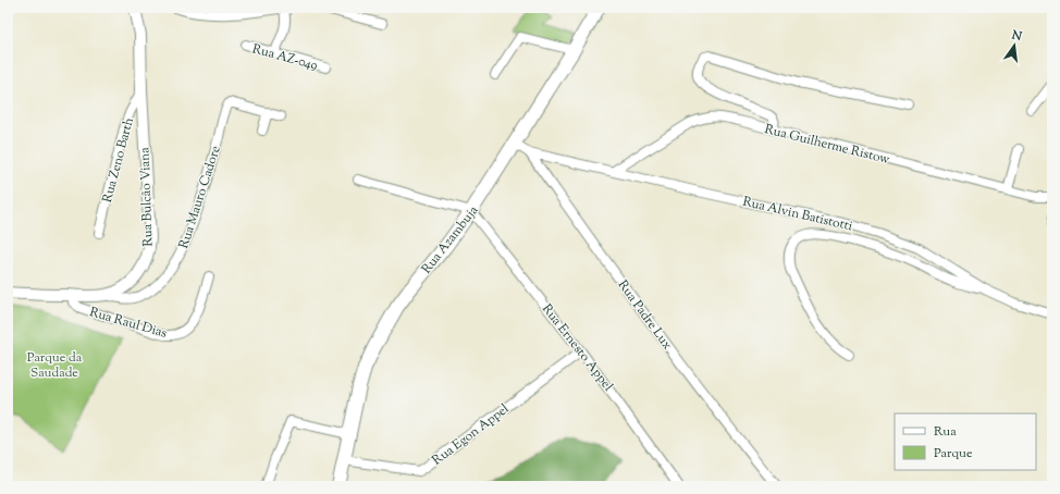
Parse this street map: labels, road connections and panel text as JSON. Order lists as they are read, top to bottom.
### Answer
{
  "streets": {
    "main road": ["Rua Azambuja"],
    "street": [
      "Rua AZ-049",
      "Rua Guilherme Ristow",
      "Rua Zeno Barth",
      "Rua Bulcão Viana",
      "Rua Mauro Cadore",
      "Rua Alvin Batistotti",
      "Rua Padre Lux",
      "Rua Raul Dias",
      "Rua Ernesto Appel",
      "Rua Egon Appel"
    ]
  },
  "crossings": [
    ["Rua Guilherme Ristow", "Rua Alvin Batistotti"],
    ["Rua Zeno Barth", "Rua Bulcão Viana"],
    ["Rua Bulcão Viana", "Rua Mauro Cadore"],
    ["Rua Bulcão Viana", "Rua Raul Dias"],
    ["Rua Alvin Batistotti", "Rua Padre Lux"],
    ["Rua Azambuja", "Rua Padre Lux"],
    ["Rua Azambuja", "Rua Ernesto Appel"],
    ["Rua Azambuja", "Rua Egon Appel"],
    ["Rua Ernesto Appel", "Rua Egon Appel"]
  ],
  "parks": ["Parque da Saudade"],
  "legend": ["Rua", "Parque"],
  "north": "top"
}
